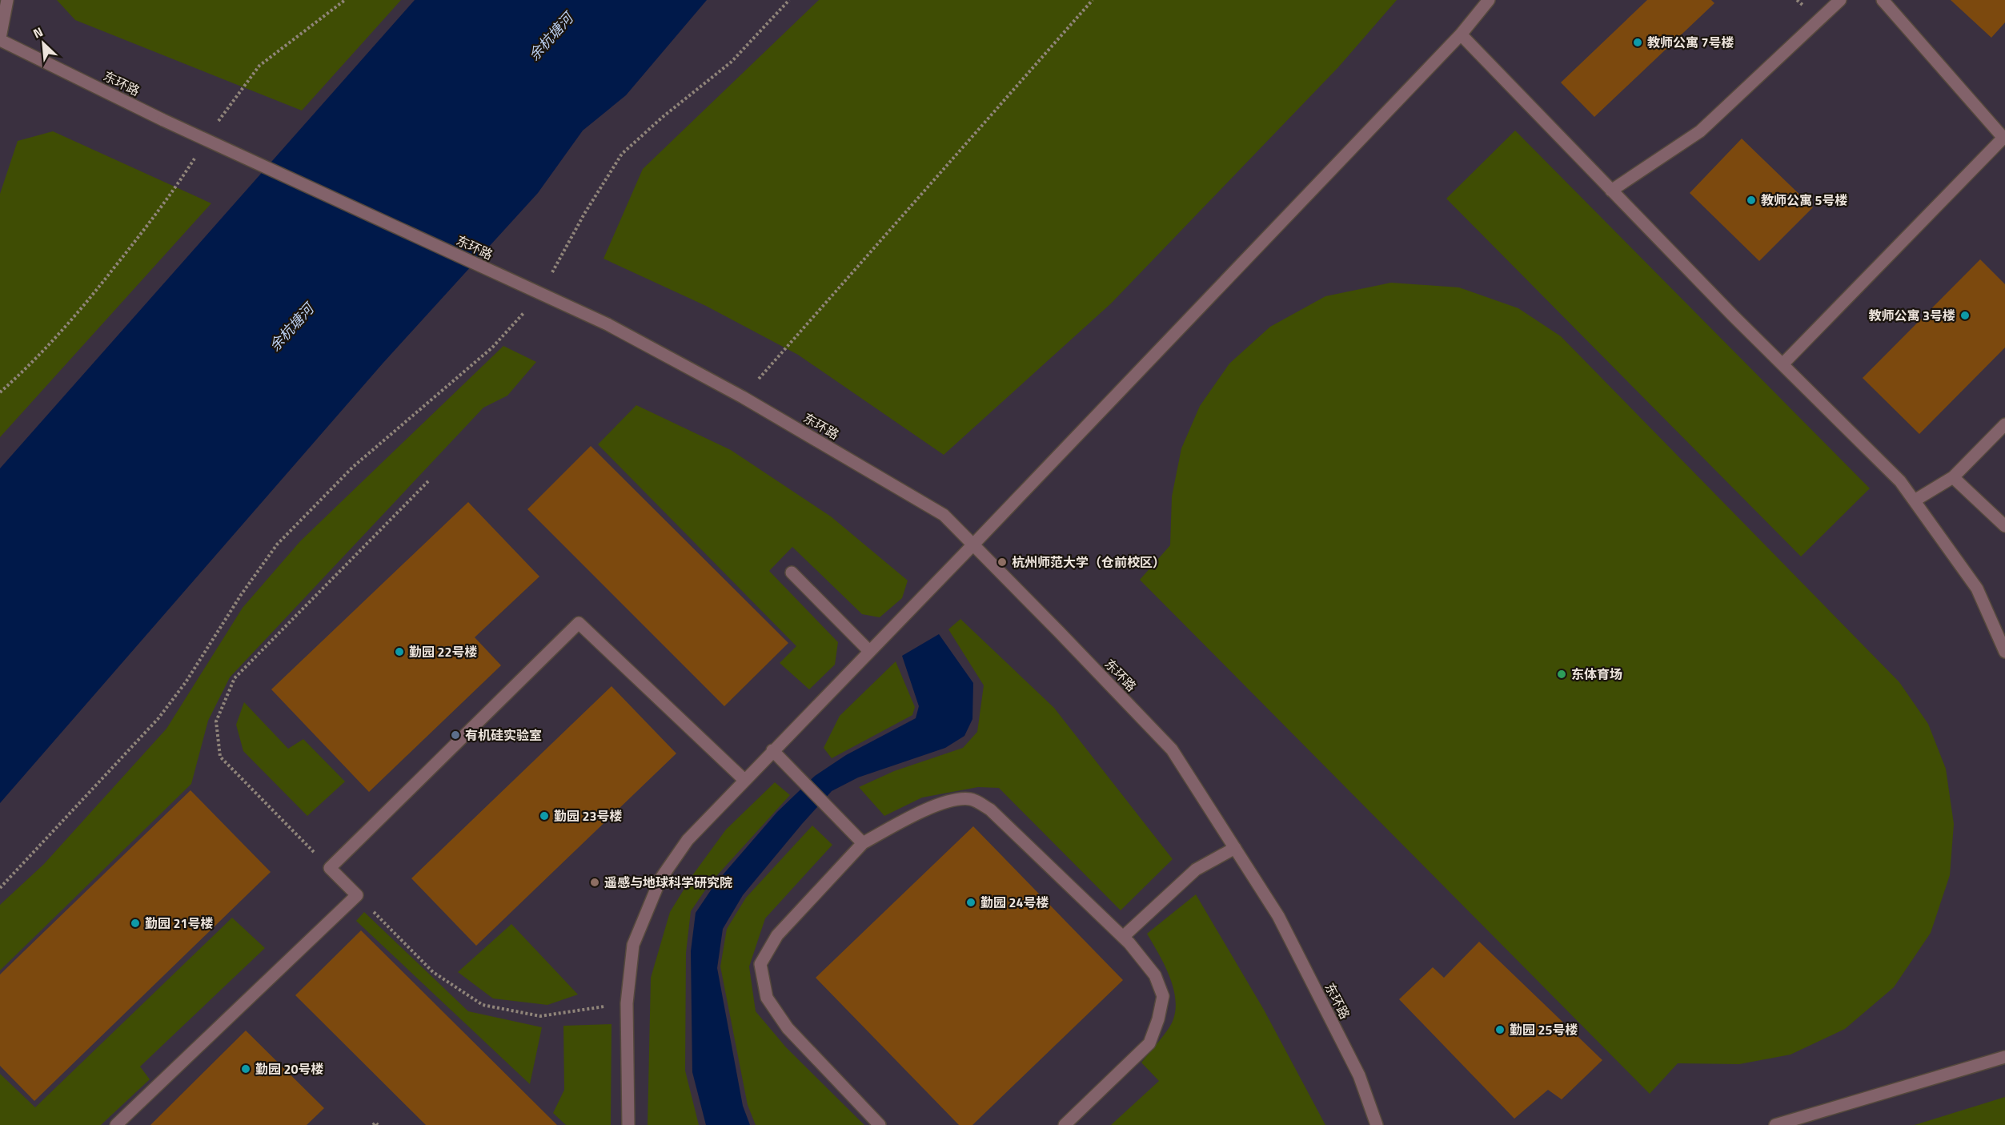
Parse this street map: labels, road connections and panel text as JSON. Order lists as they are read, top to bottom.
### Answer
{
  "streets": {
    "street": ["东环路"]
  },
  "water": ["余杭塘河"],
  "places": [
    "教师公寓 7号楼",
    "教师公寓 5号楼",
    "教师公寓 3号楼",
    "杭州师范大学（仓前校区）",
    "勤园 22号楼",
    "东体育场",
    "有机硅实验室",
    "勤园 23号楼",
    "遥感与地球科学研究院",
    "勤园 24号楼",
    "勤园 21号楼",
    "勤园 25号楼",
    "勤园 20号楼"
  ],
  "north": "top left"
}
